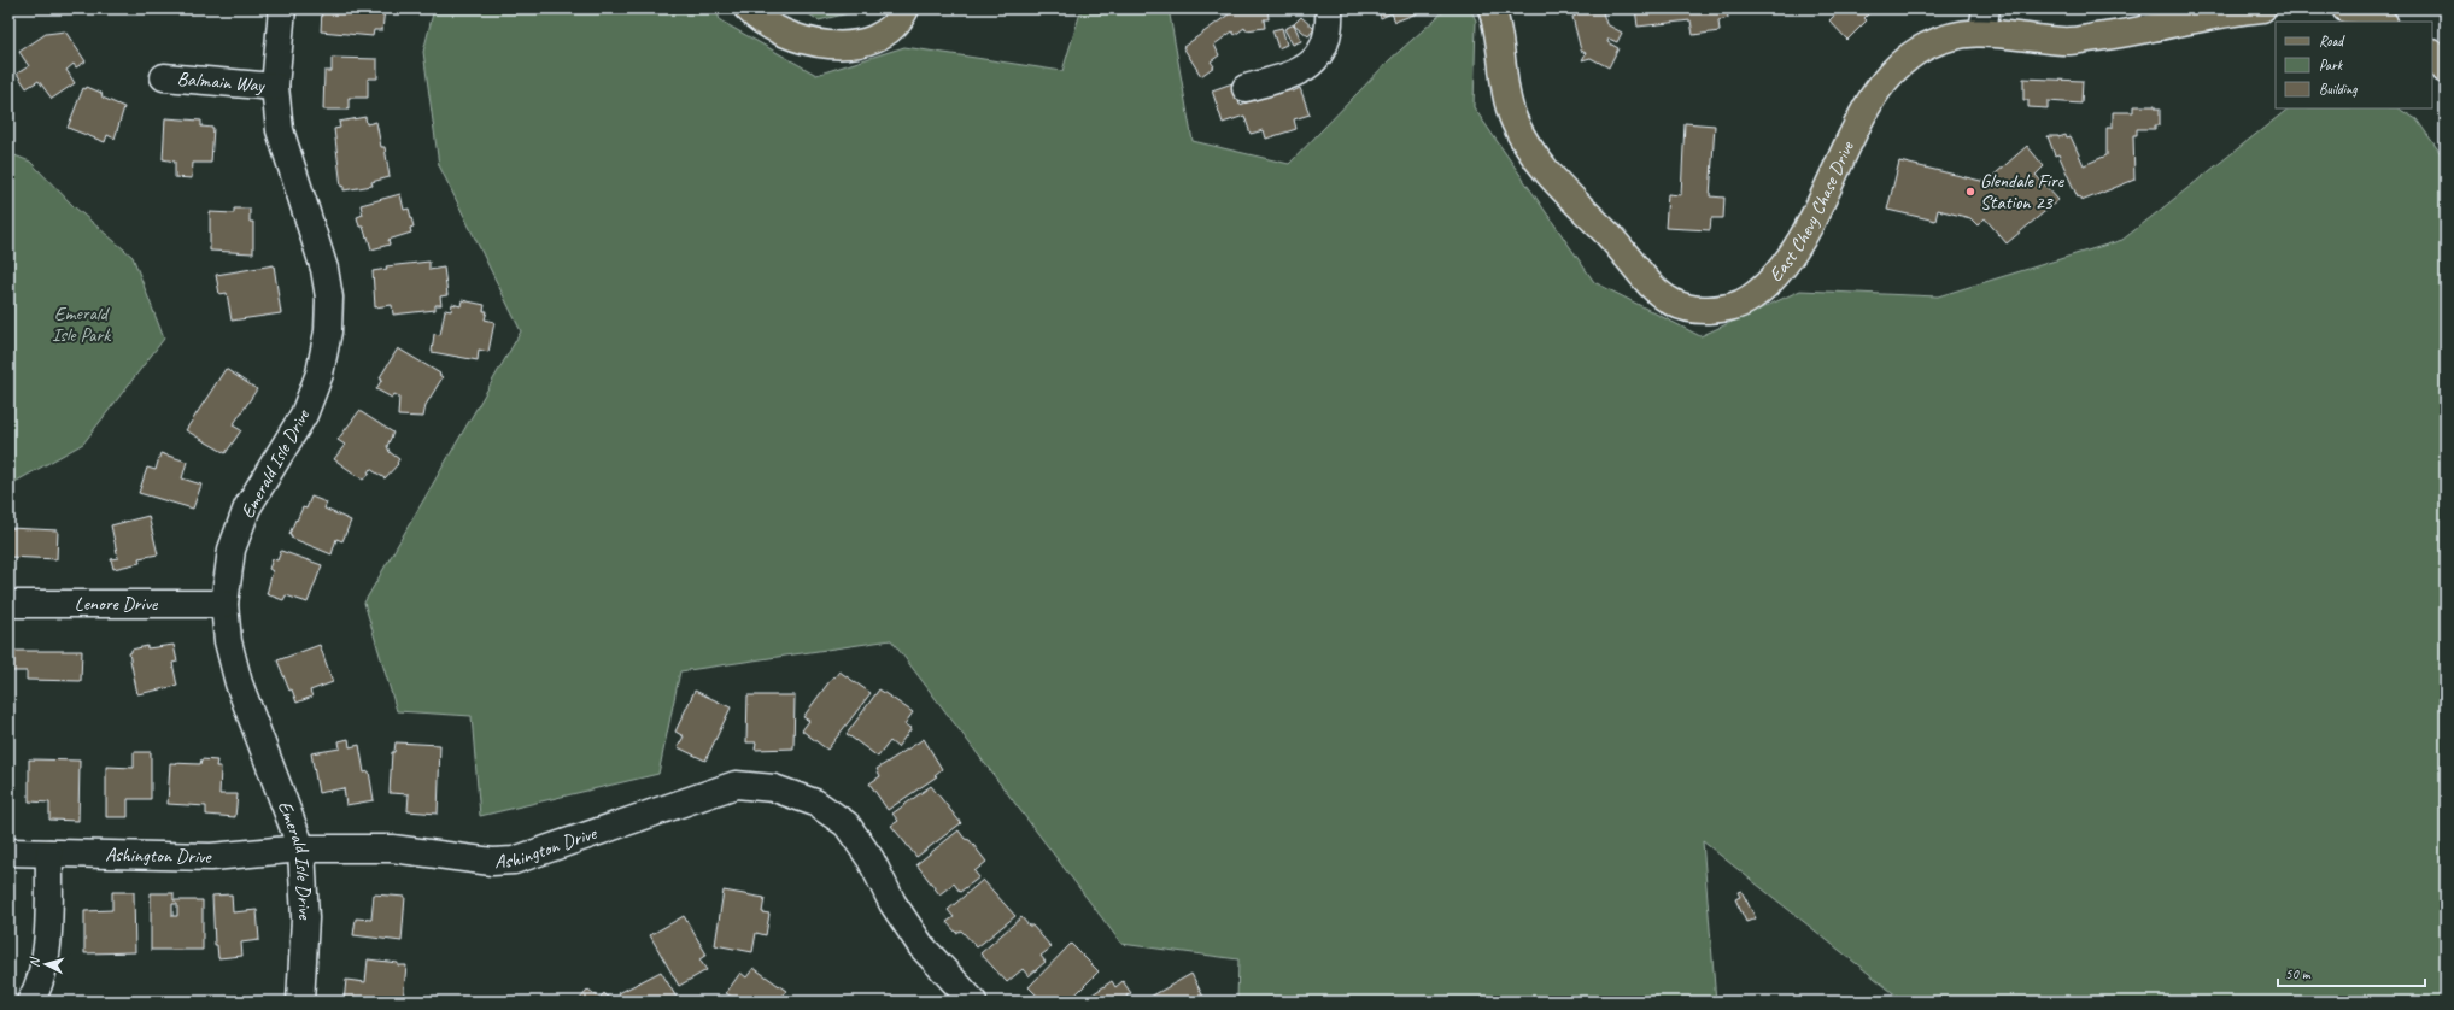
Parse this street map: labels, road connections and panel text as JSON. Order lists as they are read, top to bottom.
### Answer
{
  "streets": {
    "main road": ["East Chevy Chase Drive"],
    "street": [
      "Balmain Way",
      "Emerald Isle Drive",
      "Lenore Drive",
      "Ashington Drive"
    ]
  },
  "crossings": [
    ["Balmain Way", "Emerald Isle Drive"],
    ["Emerald Isle Drive", "Lenore Drive"],
    ["Emerald Isle Drive", "Ashington Drive"]
  ],
  "parks": ["Emerald Isle Park"],
  "places": ["Glendale Fire Station 23"],
  "legend": ["Road", "Park", "Building"],
  "scale_bar": "50 m",
  "north": "left"
}
